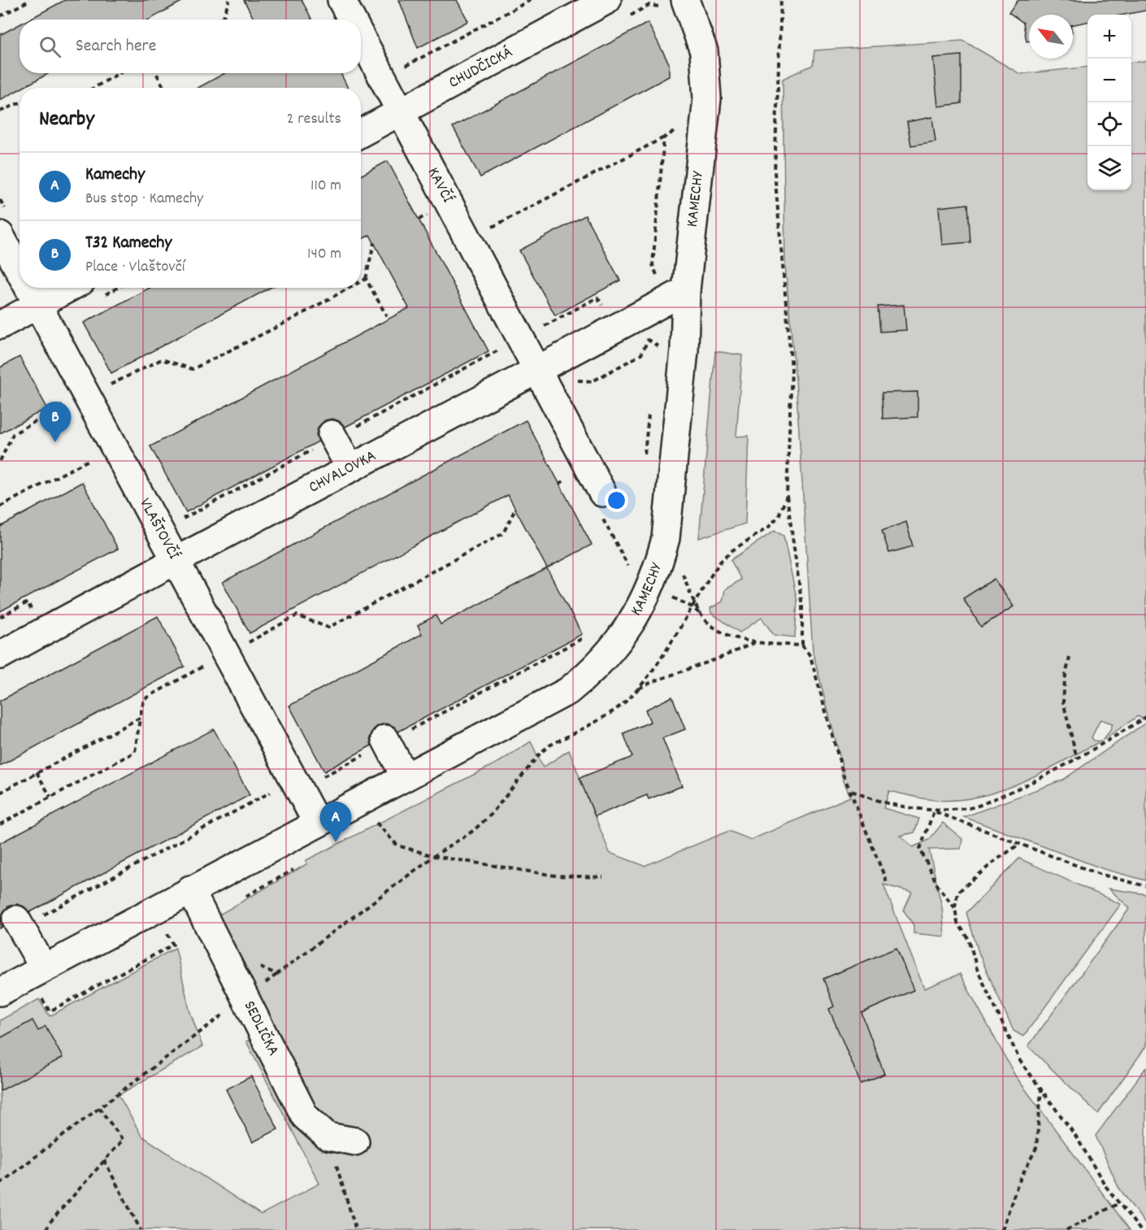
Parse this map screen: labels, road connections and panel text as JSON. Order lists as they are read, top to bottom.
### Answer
{
  "streets": {
    "street": [
      "CHUDČICKÁ",
      "KAVČÍ",
      "KAMECHY",
      "CHVALOVKA",
      "VLAŠTOVČÍ",
      "SEDLIČKA"
    ]
  },
  "crossings": [
    ["CHUDČICKÁ", "KAVČÍ"],
    ["KAVČÍ", "CHVALOVKA"],
    ["KAMECHY", "CHVALOVKA"],
    ["KAMECHY", "VLAŠTOVČÍ"],
    ["KAMECHY", "SEDLIČKA"],
    ["CHVALOVKA", "VLAŠTOVČÍ"]
  ],
  "north": "top left",
  "page": {
    "map_buttons": ["+", "−"],
    "search": "Search here",
    "heading": ["Nearby", "2 results"],
    "list": [
      {
        "mark": "A",
        "name": "Kamechy",
        "note": "Bus stop · Kamechy",
        "value": "110 m"
      },
      {
        "mark": "B",
        "name": "T32 Kamechy",
        "note": "Place · Vlaštovčí",
        "value": "140 m"
      }
    ],
    "pins": ["B", "A"]
  }
}
